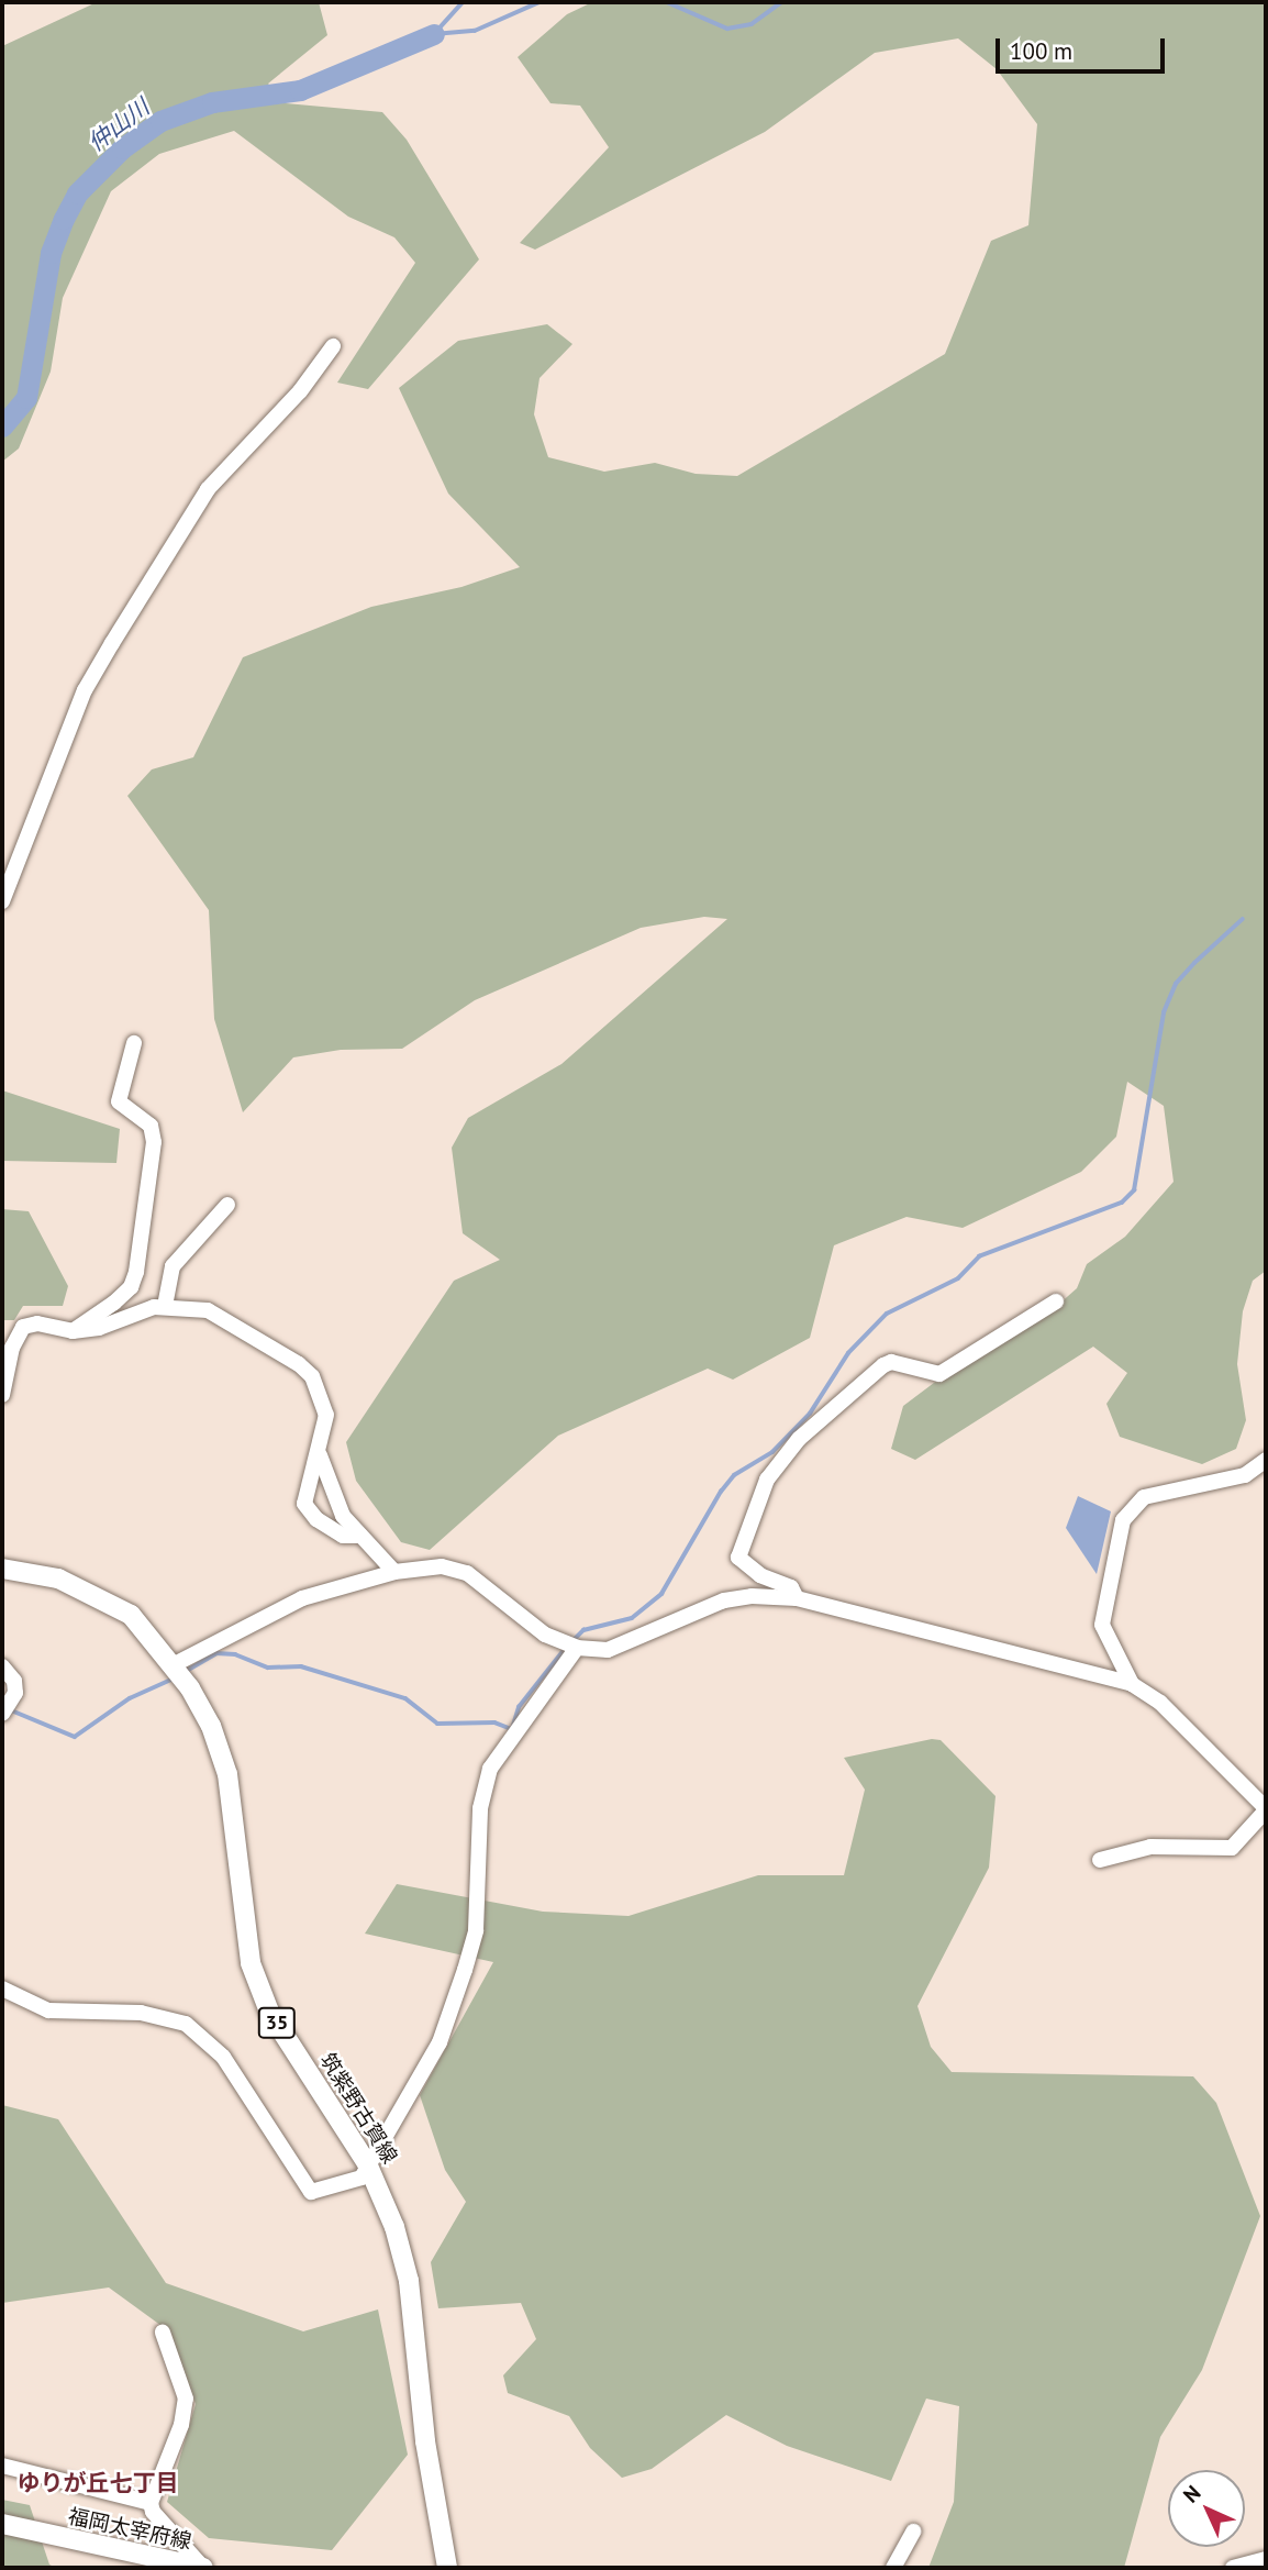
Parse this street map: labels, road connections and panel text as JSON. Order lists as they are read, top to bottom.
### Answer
{
  "streets": {
    "main road": ["35", "筑紫野古賀線", "福岡太宰府線"]
  },
  "districts": ["ゆりが丘七丁目"],
  "water": ["仲山川"],
  "scale_bar": "100 m",
  "north": "top left"
}
